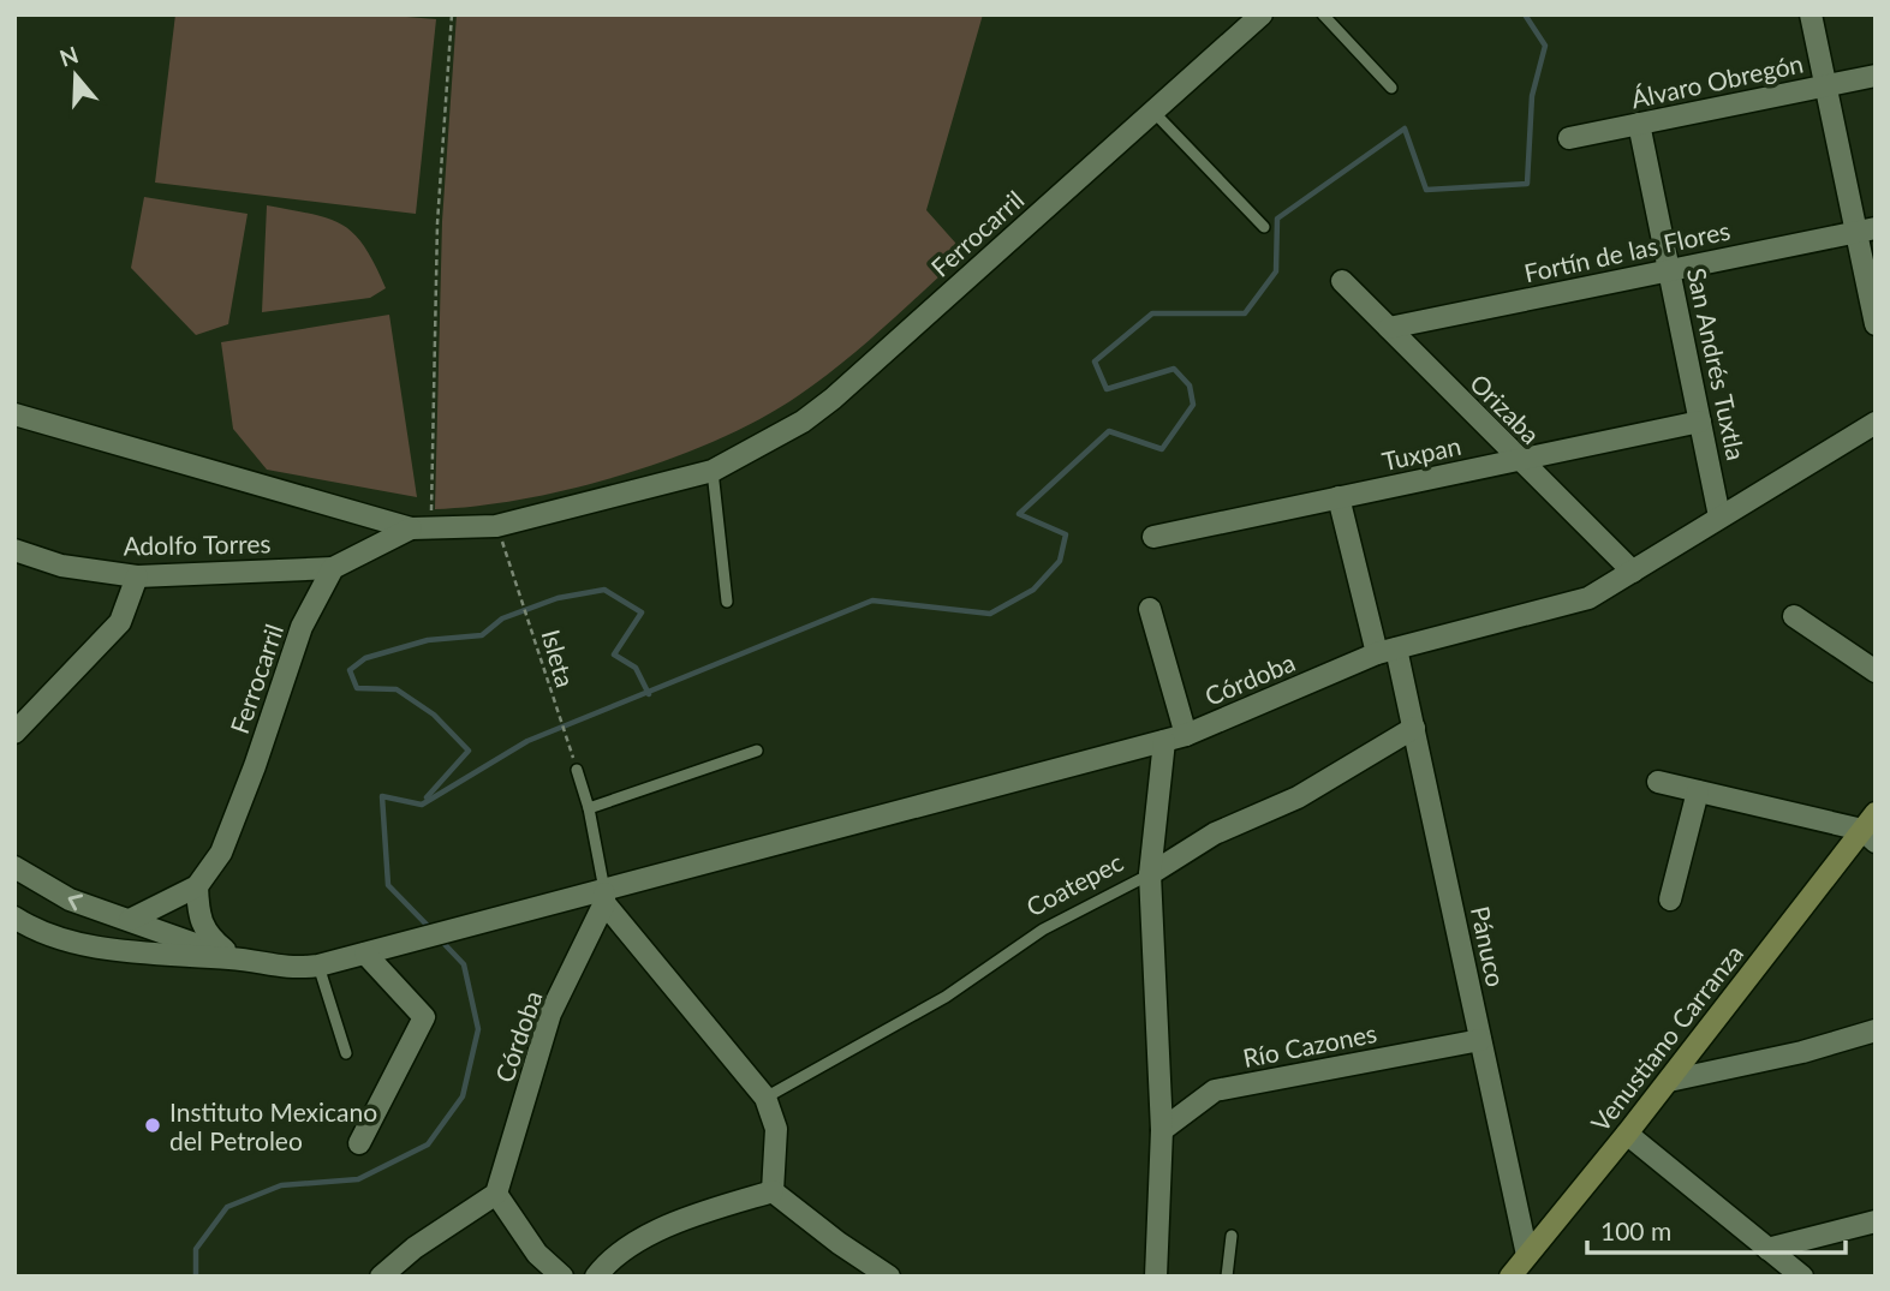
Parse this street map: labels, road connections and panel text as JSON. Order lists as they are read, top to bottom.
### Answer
{
  "streets": {
    "main road": ["Venustiano Carranza"],
    "street": [
      "Álvaro Obregón",
      "Ferrocarril",
      "Fortín de las Flores",
      "San Andrés Tuxtla",
      "Orizaba",
      "Tuxpan",
      "Adolfo Torres",
      "Córdoba",
      "Coatepec",
      "Pánuco",
      "Río Cazones"
    ],
    "path": ["Isleta"]
  },
  "crossings": [
    ["Álvaro Obregón", "San Andrés Tuxtla"],
    ["Ferrocarril", "Adolfo Torres"],
    ["Ferrocarril", "Isleta"],
    ["Fortín de las Flores", "San Andrés Tuxtla"],
    ["Fortín de las Flores", "Orizaba"],
    ["San Andrés Tuxtla", "Tuxpan"],
    ["San Andrés Tuxtla", "Córdoba"],
    ["Orizaba", "Tuxpan"],
    ["Orizaba", "Córdoba"],
    ["Tuxpan", "Pánuco"],
    ["Córdoba", "Pánuco"],
    ["Coatepec", "Pánuco"],
    ["Pánuco", "Venustiano Carranza"],
    ["Pánuco", "Río Cazones"]
  ],
  "places": ["Instituto Mexicano del Petroleo"],
  "scale_bar": "100 m",
  "north": "top"
}
